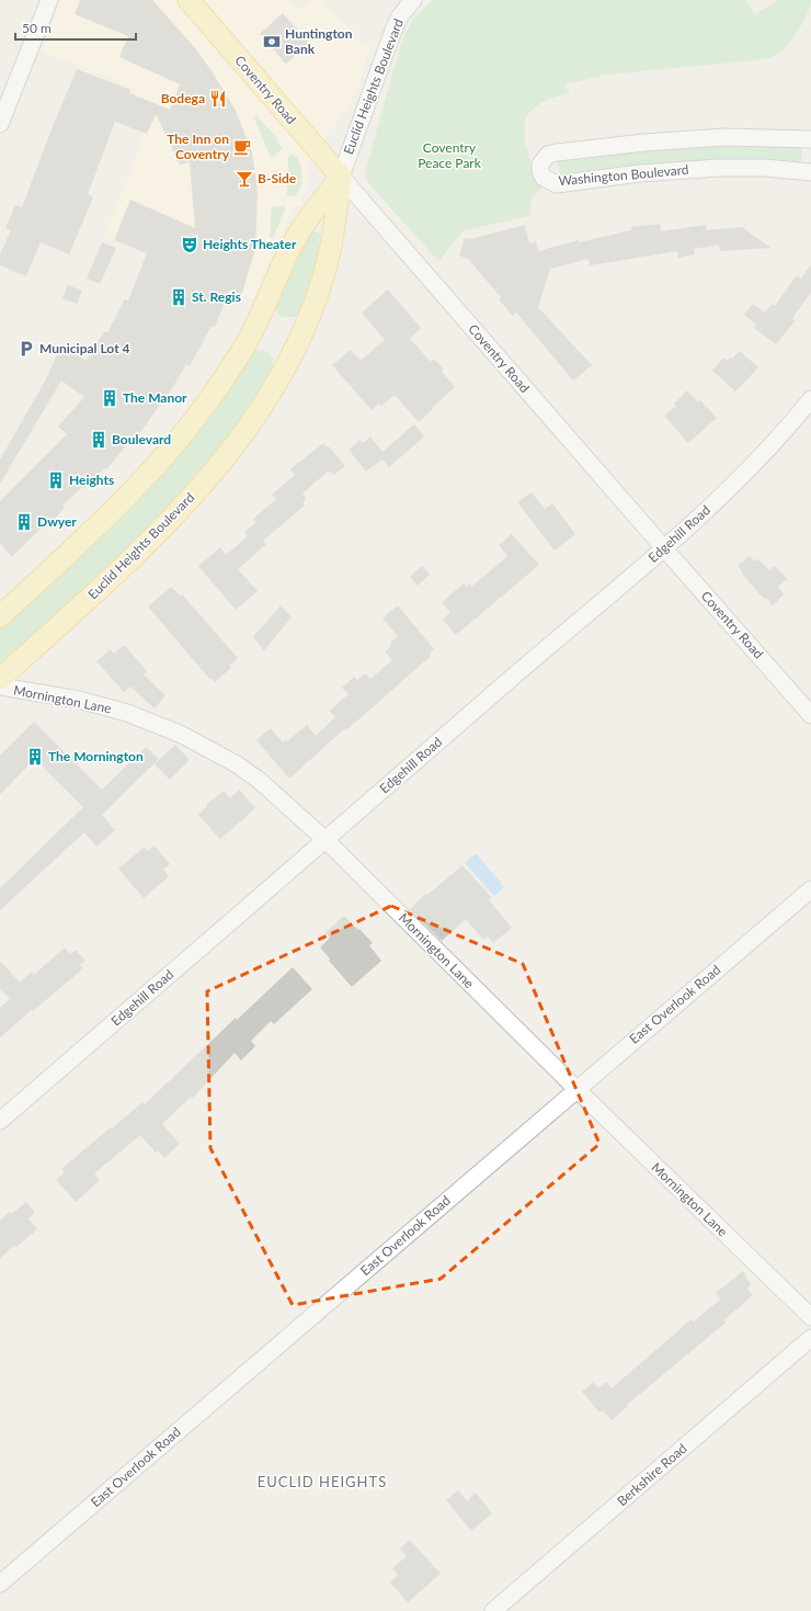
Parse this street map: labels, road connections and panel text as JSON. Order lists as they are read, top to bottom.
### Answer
{
  "streets": {
    "main road": ["Euclid Heights Boulevard", "Coventry Road"],
    "street": [
      "Washington Boulevard",
      "Edgehill Road",
      "Mornington Lane",
      "East Overlook Road",
      "Berkshire Road"
    ]
  },
  "crossings": [
    ["Euclid Heights Boulevard", "Coventry Road"],
    ["Coventry Road", "Edgehill Road"],
    ["Edgehill Road", "Mornington Lane"],
    ["Mornington Lane", "East Overlook Road"]
  ],
  "districts": ["EUCLID HEIGHTS"],
  "parks": ["Coventry Peace Park"],
  "places": {
    "bank": ["Huntington Bank"],
    "restaurant": ["Bodega"],
    "cafe": ["The Inn on Coventry"],
    "bar": ["B-Side"],
    "theatre": ["Heights Theater"],
    "building": [
      "St. Regis",
      "The Manor",
      "Boulevard",
      "Heights",
      "Dwyer",
      "The Mornington"
    ],
    "parking": ["Municipal Lot 4"]
  },
  "scale_bar": "50 m"
}
